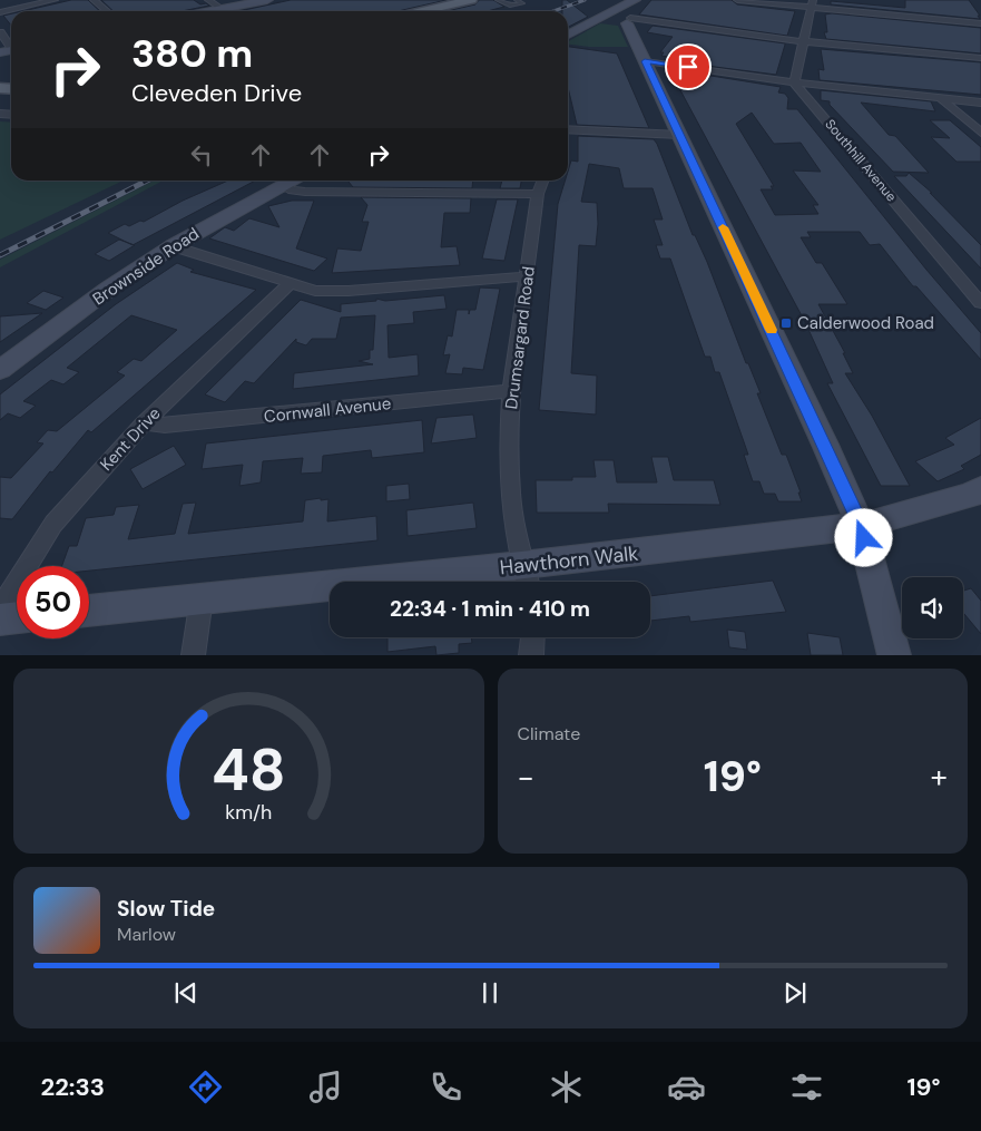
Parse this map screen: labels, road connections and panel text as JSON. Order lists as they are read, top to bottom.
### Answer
{
  "streets": {
    "main road": ["Brownside Road", "Hawthorn Walk"],
    "street": [
      "Southhill Avenue",
      "Drumsargard Road",
      "Cornwall Avenue",
      "Kent Drive"
    ]
  },
  "crossings": [
    ["Drumsargard Road", "Cornwall Avenue"],
    ["Drumsargard Road", "Hawthorn Walk"],
    ["Cornwall Avenue", "Kent Drive"]
  ],
  "places": {
    "transit": ["Calderwood Road"]
  },
  "page": {
    "turn": ["380 m", "Cleveden Drive"],
    "limit": "50",
    "trip": "22:34 · 1 min · 410 m",
    "tile": "Climate",
    "heat": ["−", "19°", "+"],
    "song": ["Slow Tide", "Marlow"],
    "tabs": ["22:33", "19°"],
    "gauge": ["48", "km/h"]
  }
}
